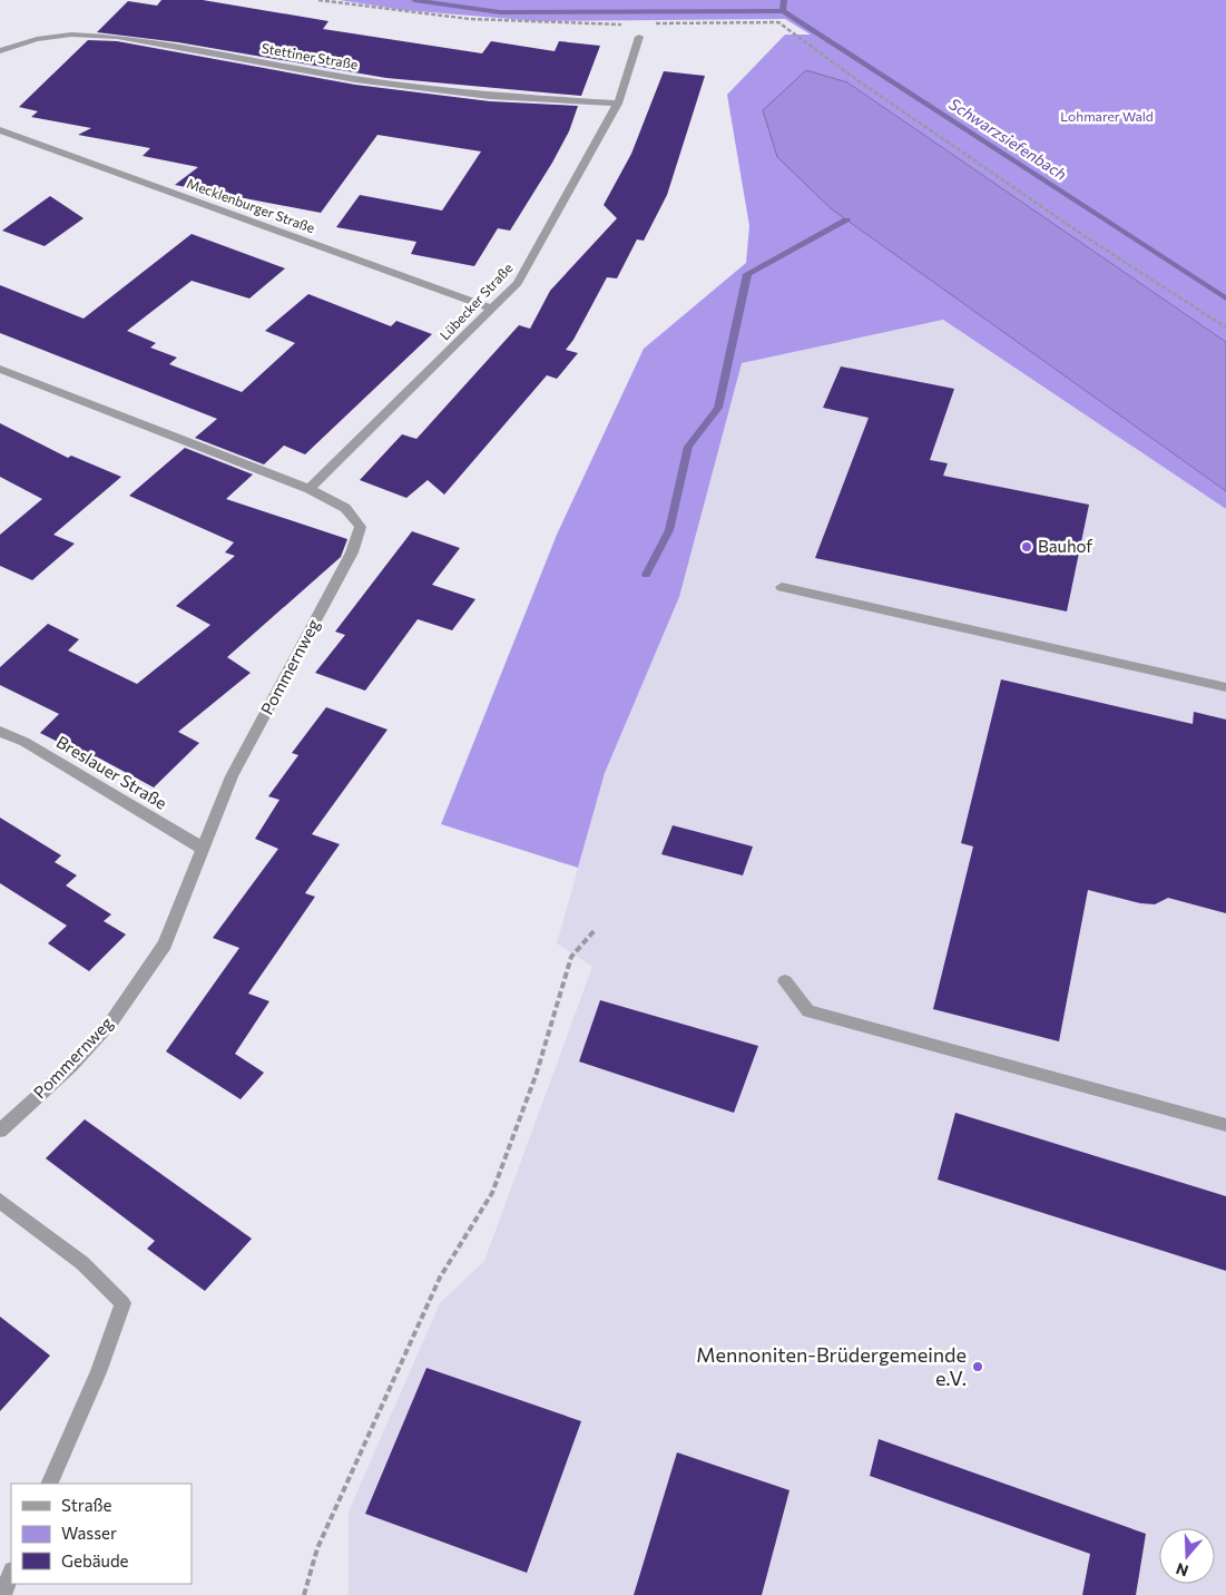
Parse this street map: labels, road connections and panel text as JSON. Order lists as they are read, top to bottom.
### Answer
{
  "streets": {
    "street": [
      "Stettiner Straße",
      "Mecklenburger Straße",
      "Lübecker Straße",
      "Pommernweg",
      "Breslauer Straße"
    ]
  },
  "crossings": [
    ["Stettiner Straße", "Lübecker Straße"],
    ["Mecklenburger Straße", "Lübecker Straße"],
    ["Lübecker Straße", "Pommernweg"],
    ["Pommernweg", "Breslauer Straße"]
  ],
  "water": ["Schwarzsiefenbach"],
  "parks": ["Lohmarer Wald"],
  "places": ["Bauhof", "Mennoniten-Brüdergemeinde e.V."],
  "legend": ["Straße", "Wasser", "Gebäude"],
  "north": "bottom"
}
